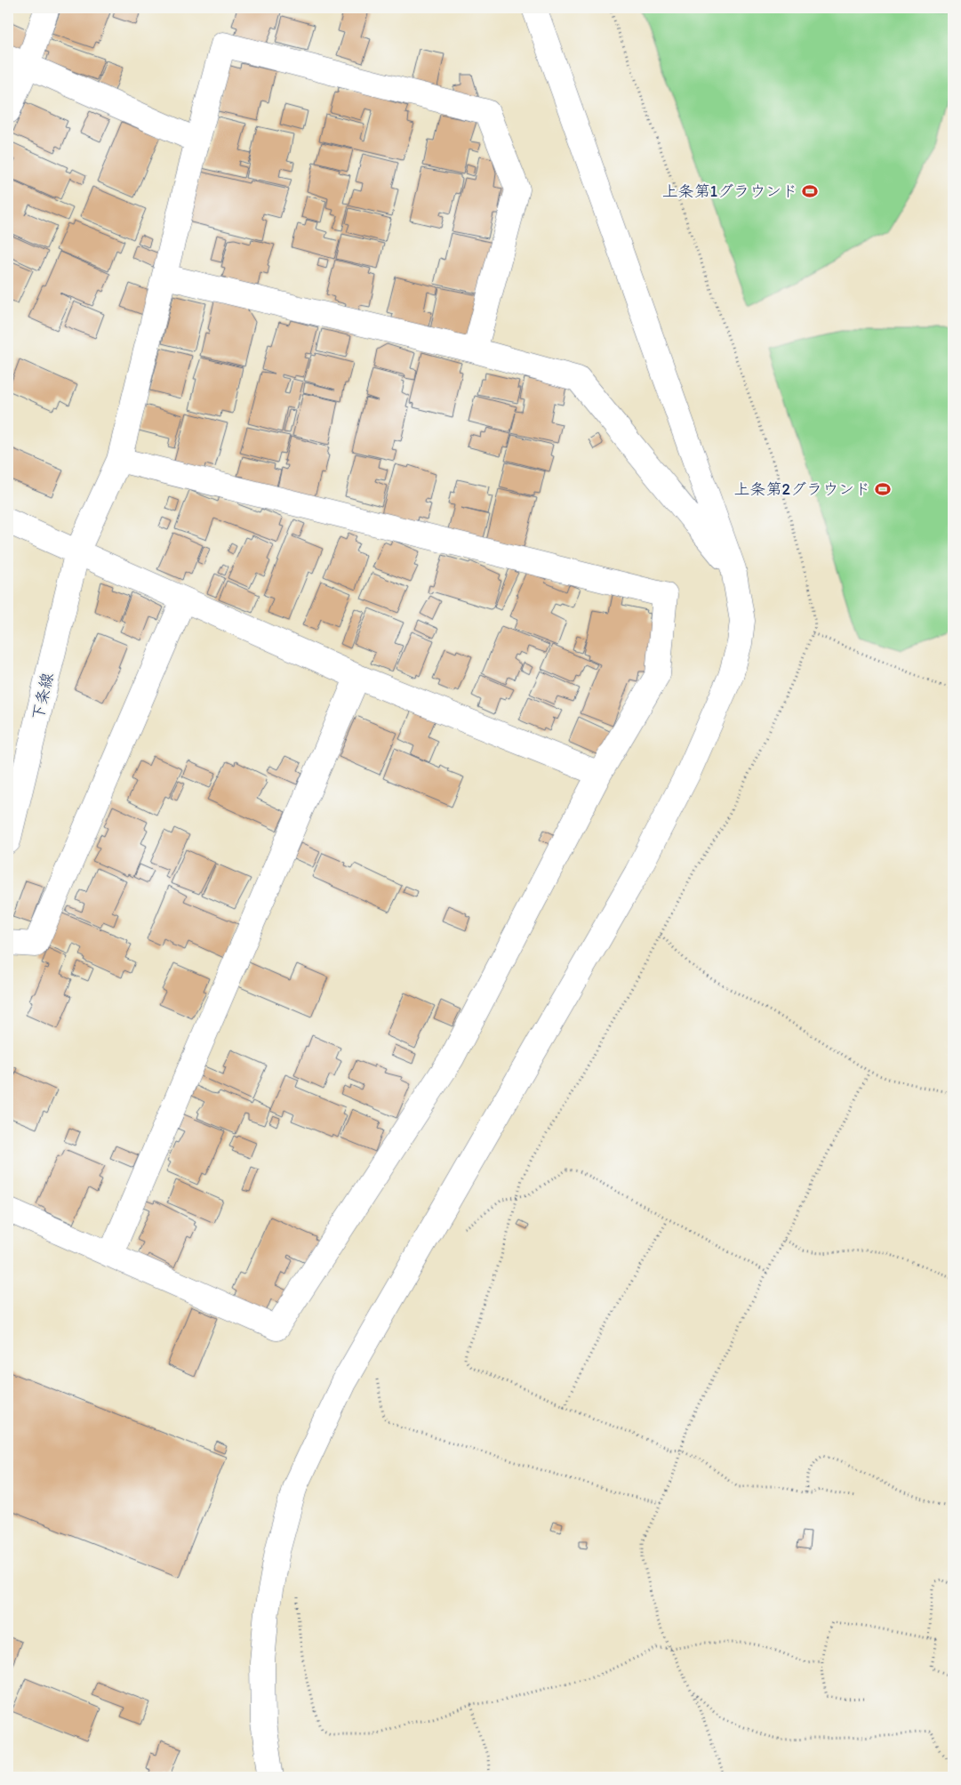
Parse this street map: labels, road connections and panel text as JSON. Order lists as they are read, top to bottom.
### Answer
{
  "streets": {
    "street": ["下条線"]
  },
  "places": {
    "sports": ["上条第1グラウンド", "上条第2グラウンド"]
  }
}
